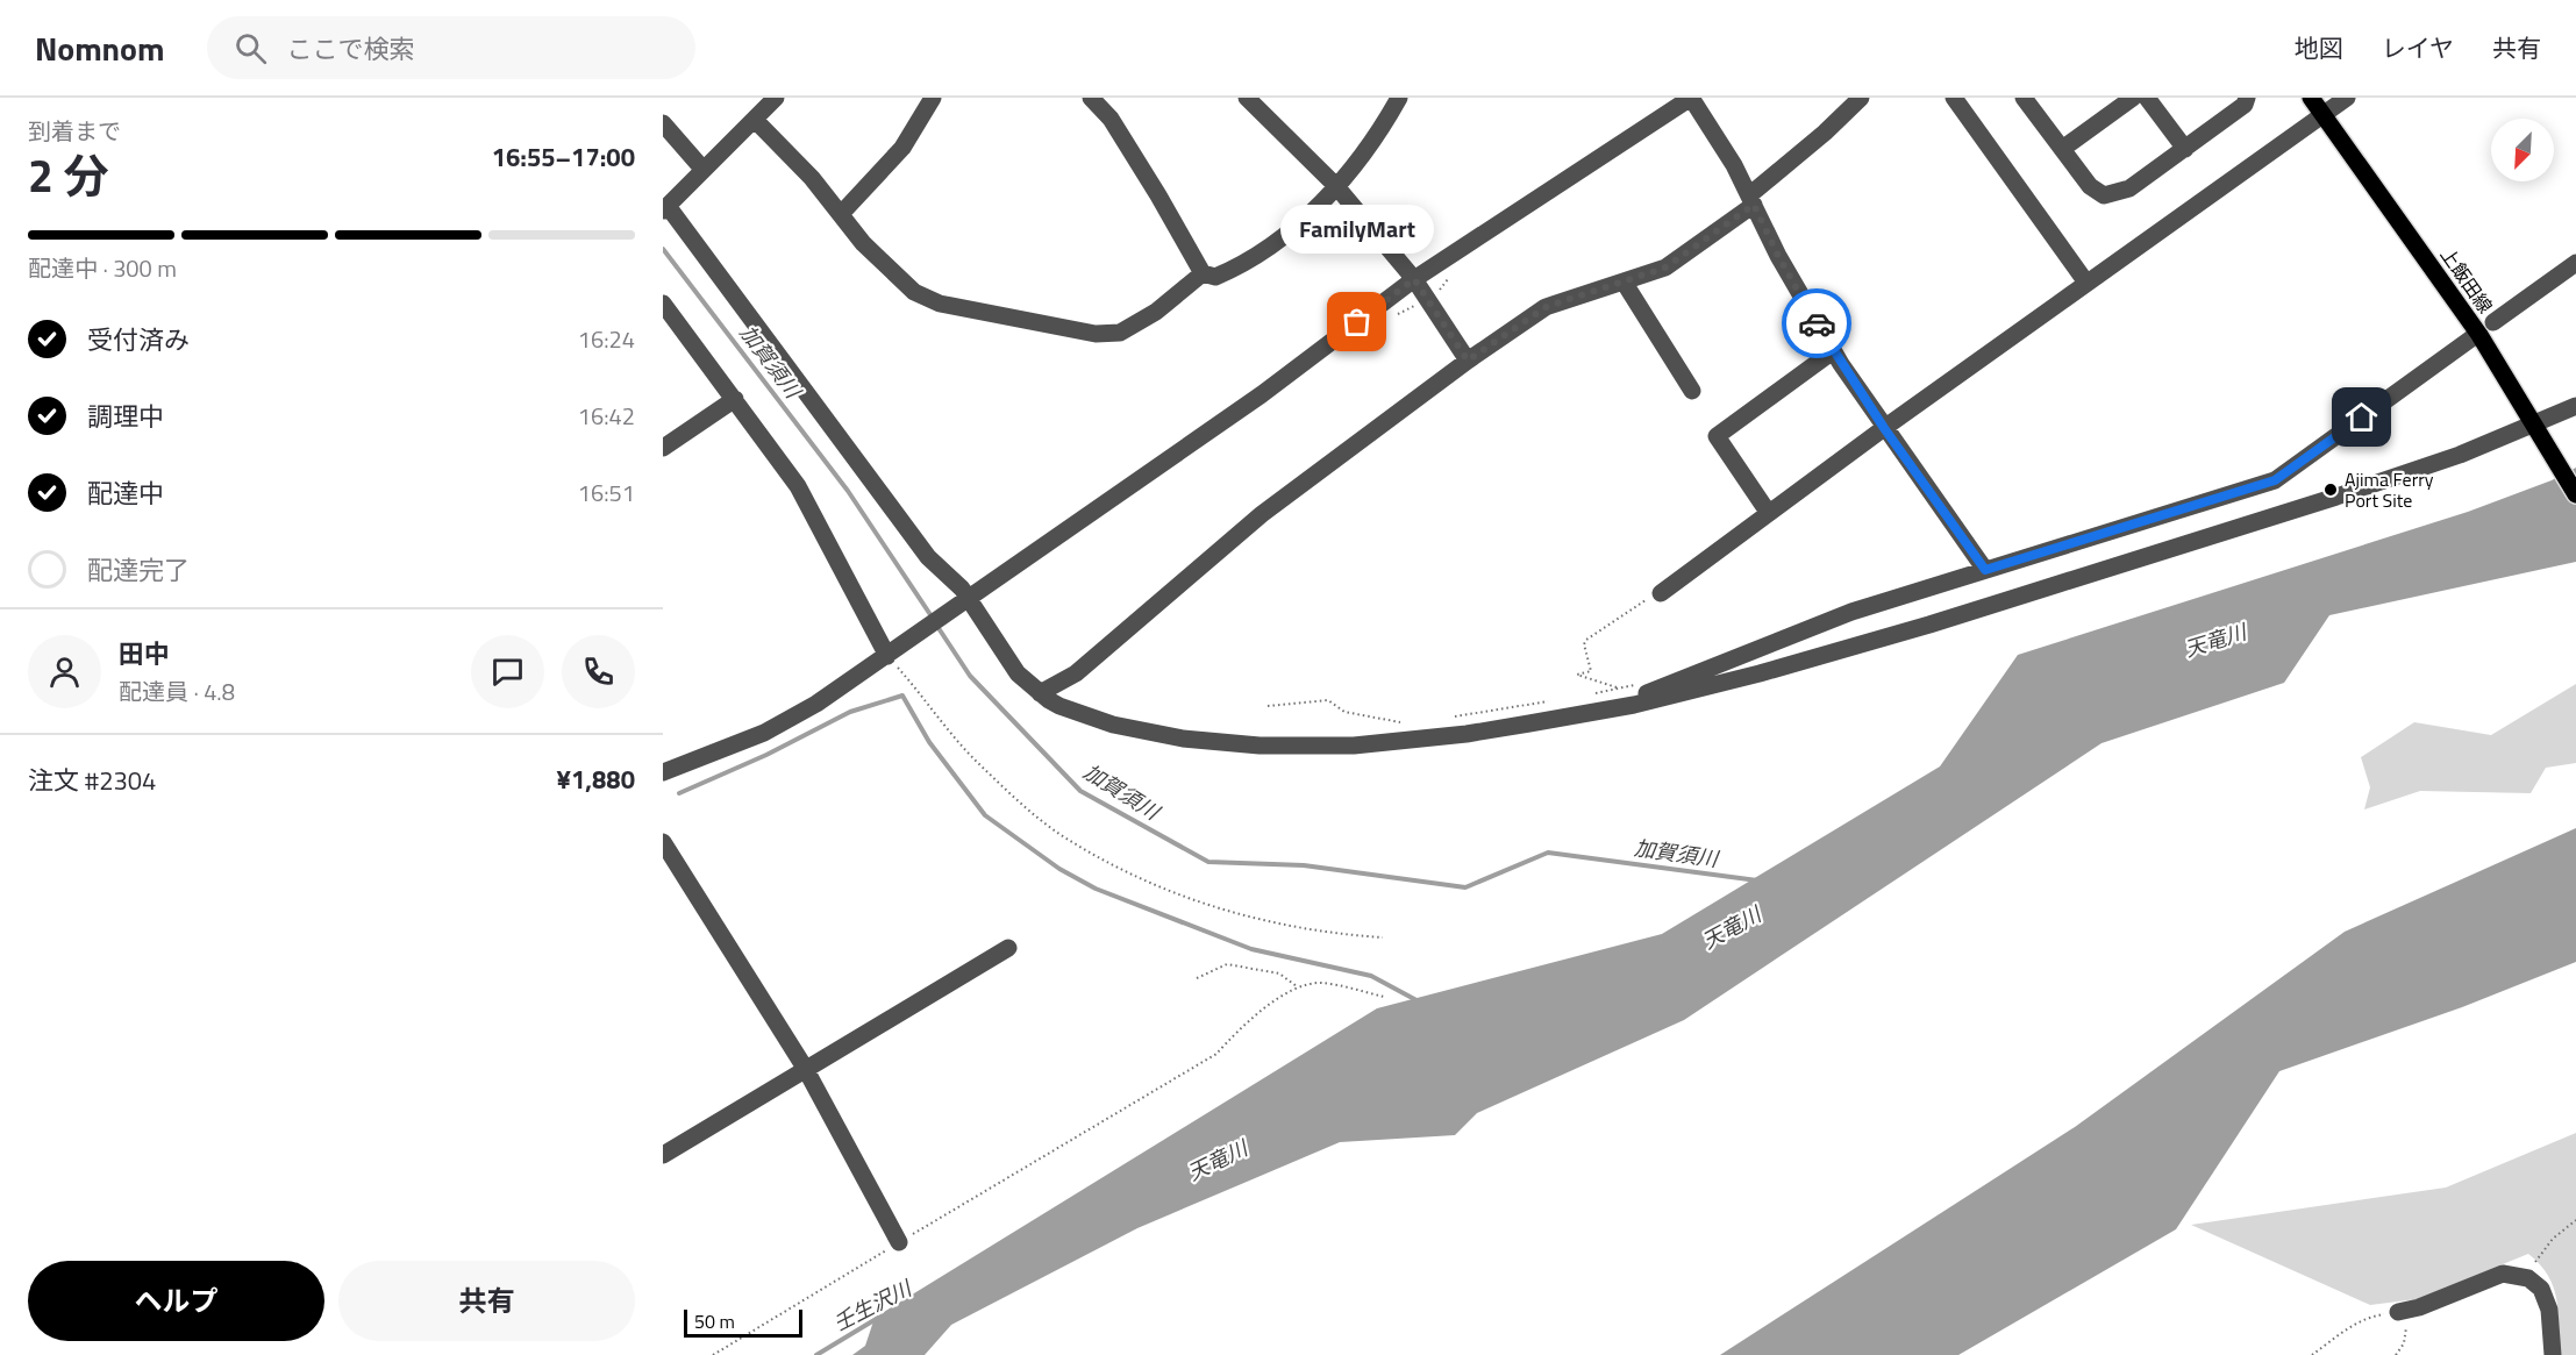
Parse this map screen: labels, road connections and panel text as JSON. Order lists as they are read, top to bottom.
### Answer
{
  "streets": {
    "main road": ["上飯田線"]
  },
  "water": ["加賀須川", "天竜川", "壬生沢川"],
  "places": ["FamilyMart", "Ajima Ferry Port Site"],
  "scale_bar": "50 m",
  "north": "bottom left",
  "page": {
    "header": "Nomnom",
    "search": "ここで検索",
    "nav": ["地図", "レイヤ", "共有"],
    "heading": ["2 分", "到着まで", "16:55–17:00"],
    "panel": [
      "田中",
      "配達員 · 4.8",
      "注文 #2304",
      "¥1,880"
    ],
    "bubble": "FamilyMart",
    "bar": "配達中 · 300 m",
    "list": [
      ["受付済み", "16:24"],
      ["調理中", "16:42"],
      ["配達中", "16:51"],
      "配達完了"
    ],
    "buttons": ["ヘルプ", "共有"],
    "scale": "50 m"
  }
}
